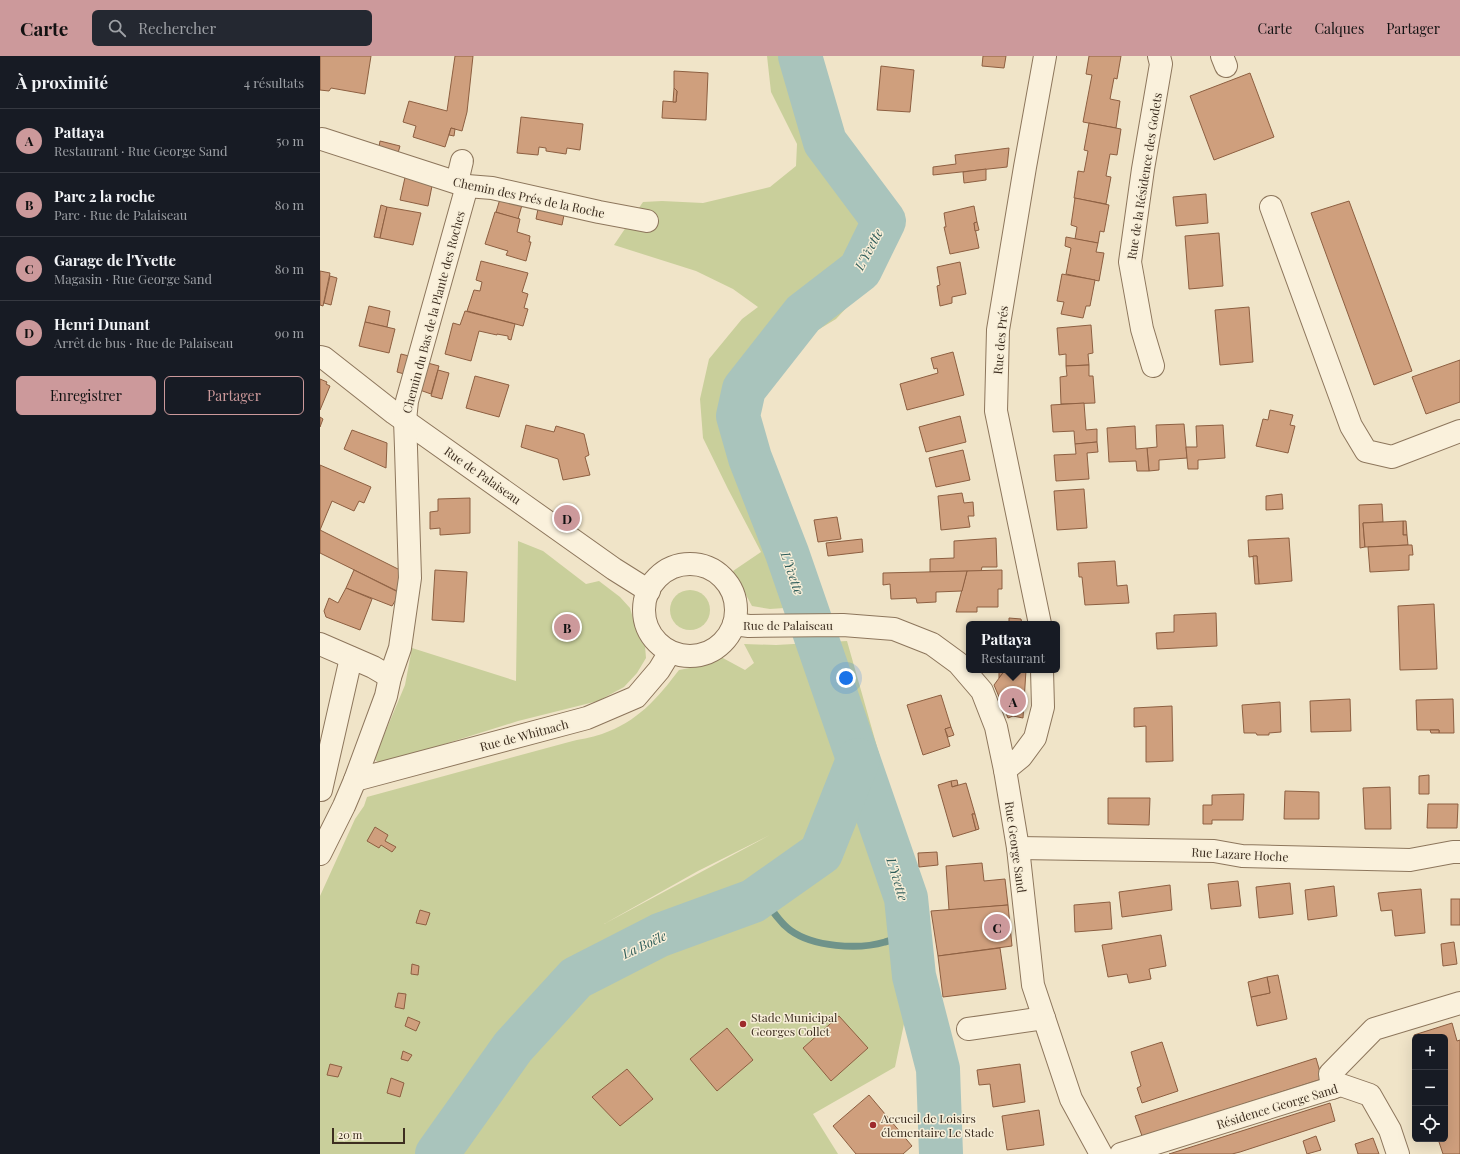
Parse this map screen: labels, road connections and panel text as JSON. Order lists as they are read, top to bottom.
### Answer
{
  "streets": {
    "street": [
      "Rue de la Résidence des Godets",
      "Chemin des Prés de la Roche",
      "Chemin du Bas de la Plante des Roches",
      "Rue des Prés",
      "Rue de Palaiseau",
      "Rue de Whitnach",
      "Rue George Sand",
      "Rue Lazare Hoche",
      "Résidence George Sand"
    ]
  },
  "crossings": [
    ["Chemin des Prés de la Roche", "Chemin du Bas de la Plante des Roches"],
    ["Chemin du Bas de la Plante des Roches", "Rue de Palaiseau"],
    ["Chemin du Bas de la Plante des Roches", "Rue de Whitnach"],
    ["Rue de Palaiseau", "Rue de Whitnach"],
    ["Rue de Palaiseau", "Rue George Sand"],
    ["Rue George Sand", "Rue Lazare Hoche"]
  ],
  "water": ["L'Yvette", "La Boële"],
  "places": ["Stade Municipal Georges Collet", "Accueil de Loisirs élementaire Le Stade"],
  "scale_bar": "20 m",
  "page": {
    "header": "Carte",
    "search": "Rechercher",
    "nav": ["Carte", "Calques", "Partager"],
    "heading": ["À proximité", "4 résultats"],
    "list": [
      {
        "mark": "A",
        "name": "Pattaya",
        "note": "Restaurant · Rue George Sand",
        "value": "50 m"
      },
      {
        "mark": "B",
        "name": "Parc 2 la roche",
        "note": "Parc · Rue de Palaiseau",
        "value": "80 m"
      },
      {
        "mark": "C",
        "name": "Garage de l'Yvette",
        "note": "Magasin · Rue George Sand",
        "value": "80 m"
      },
      {
        "mark": "D",
        "name": "Henri Dunant",
        "note": "Arrêt de bus · Rue de Palaiseau",
        "value": "90 m"
      }
    ],
    "buttons": ["Enregistrer", "Partager"],
    "pins": [
      "D",
      "B",
      "A",
      "C"
    ],
    "popup": ["Pattaya", "Restaurant"],
    "map_buttons": ["+", "−"],
    "scale": "20 m"
  }
}
